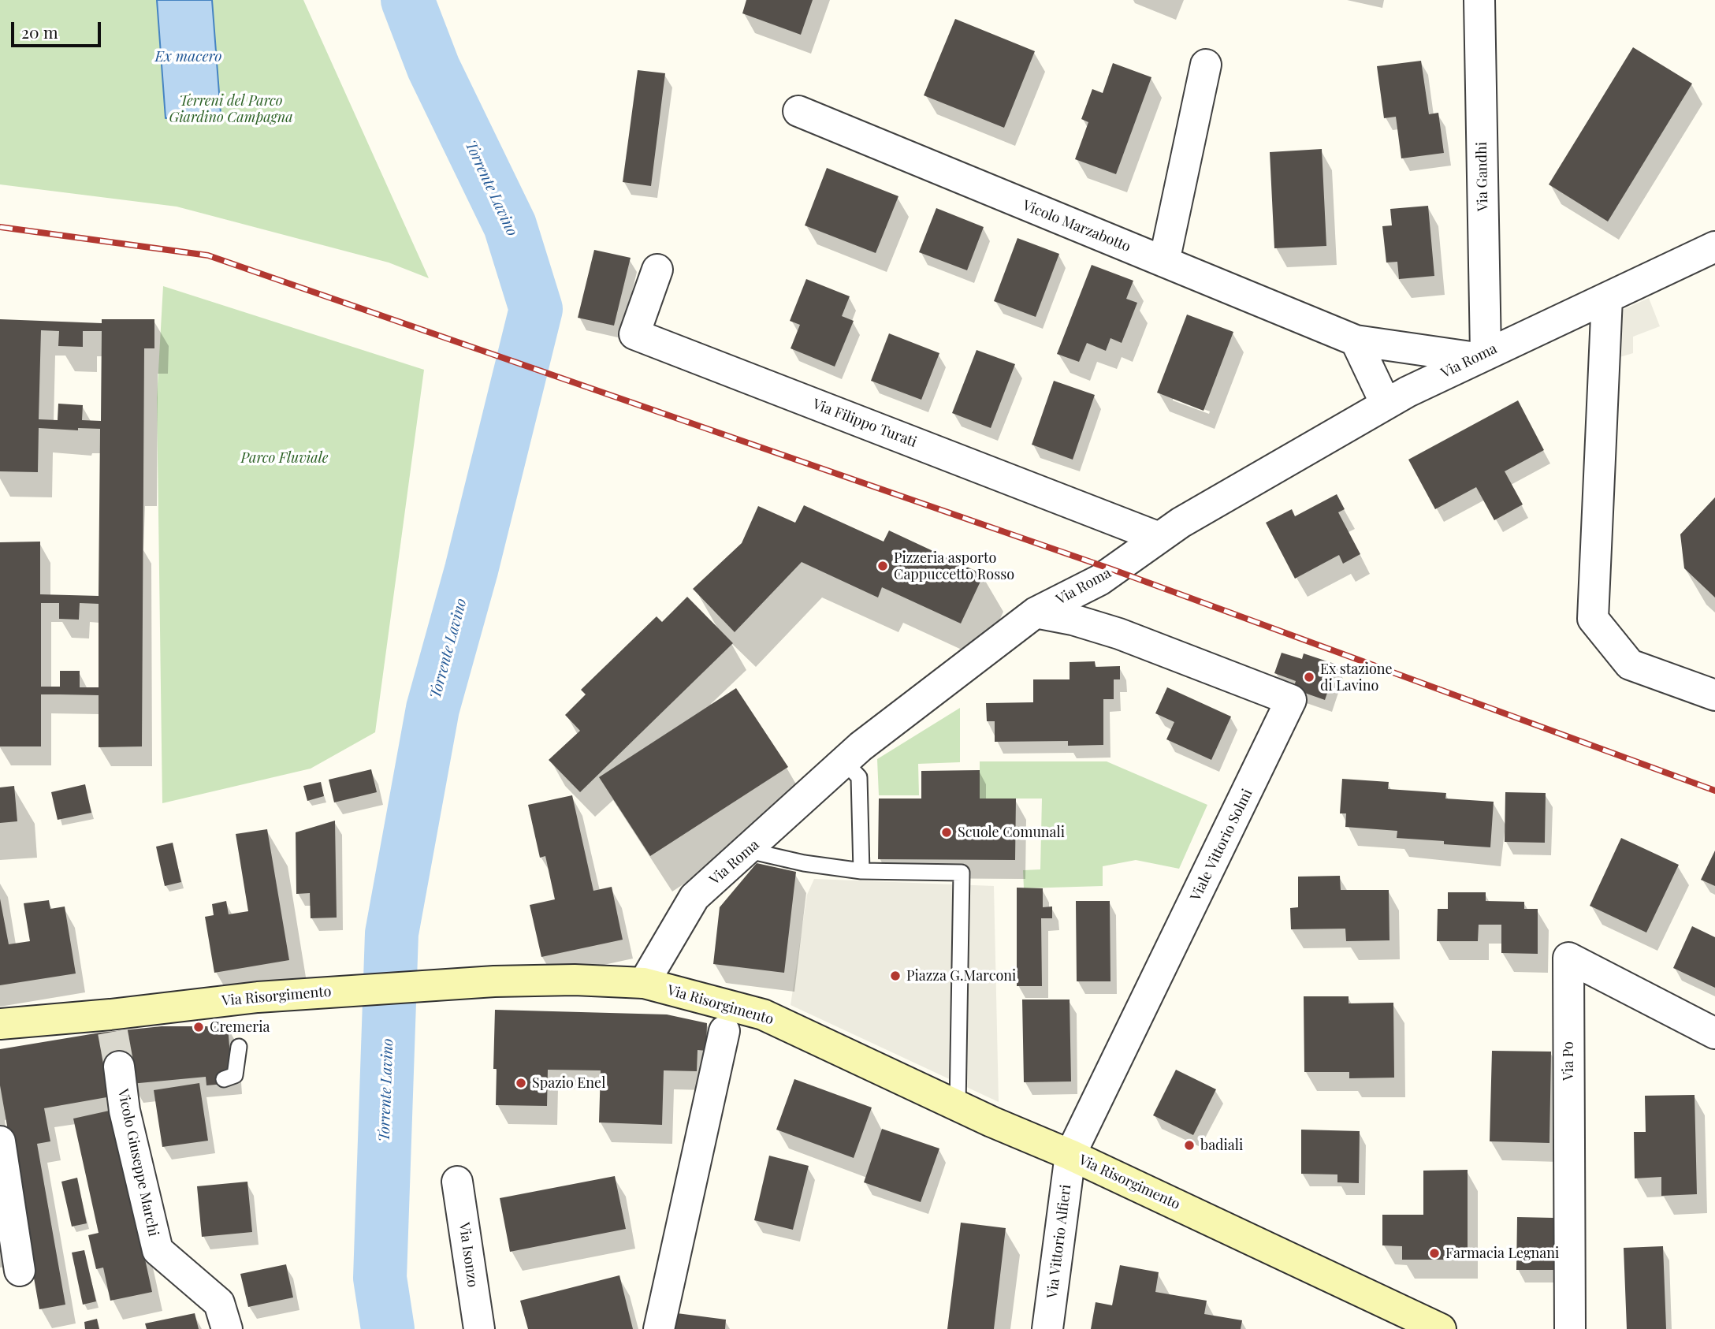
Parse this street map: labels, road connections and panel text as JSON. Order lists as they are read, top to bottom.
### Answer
{
  "streets": {
    "main road": ["Via Risorgimento"],
    "street": [
      "Via Gandhi",
      "Vicolo Marzabotto",
      "Via Roma",
      "Via Filippo Turati",
      "Viale Vittorio Solmi",
      "Via Po",
      "Vicolo Giuseppe Marchi",
      "Via Vittorio Alfieri",
      "Via Isonzo"
    ]
  },
  "crossings": [
    ["Via Gandhi", "Vicolo Marzabotto"],
    ["Via Gandhi", "Via Roma"],
    ["Vicolo Marzabotto", "Via Roma"],
    ["Via Roma", "Via Filippo Turati"],
    ["Via Roma", "Viale Vittorio Solmi"],
    ["Via Roma", "Via Risorgimento"],
    ["Viale Vittorio Solmi", "Via Risorgimento"],
    ["Viale Vittorio Solmi", "Via Vittorio Alfieri"],
    ["Via Risorgimento", "Via Vittorio Alfieri"]
  ],
  "water": ["Ex macero", "Torrente Lavino"],
  "parks": ["Terreni del Parco Giardino Campagna", "Parco Fluviale"],
  "places": [
    "Pizzeria asporto Cappuccetto Rosso",
    "Ex stazione di Lavino",
    "Scuole Comunali",
    "Piazza G.Marconi",
    "Cremeria",
    "Spazio Enel",
    "badiali",
    "Farmacia Legnani"
  ],
  "scale_bar": "20 m"
}
